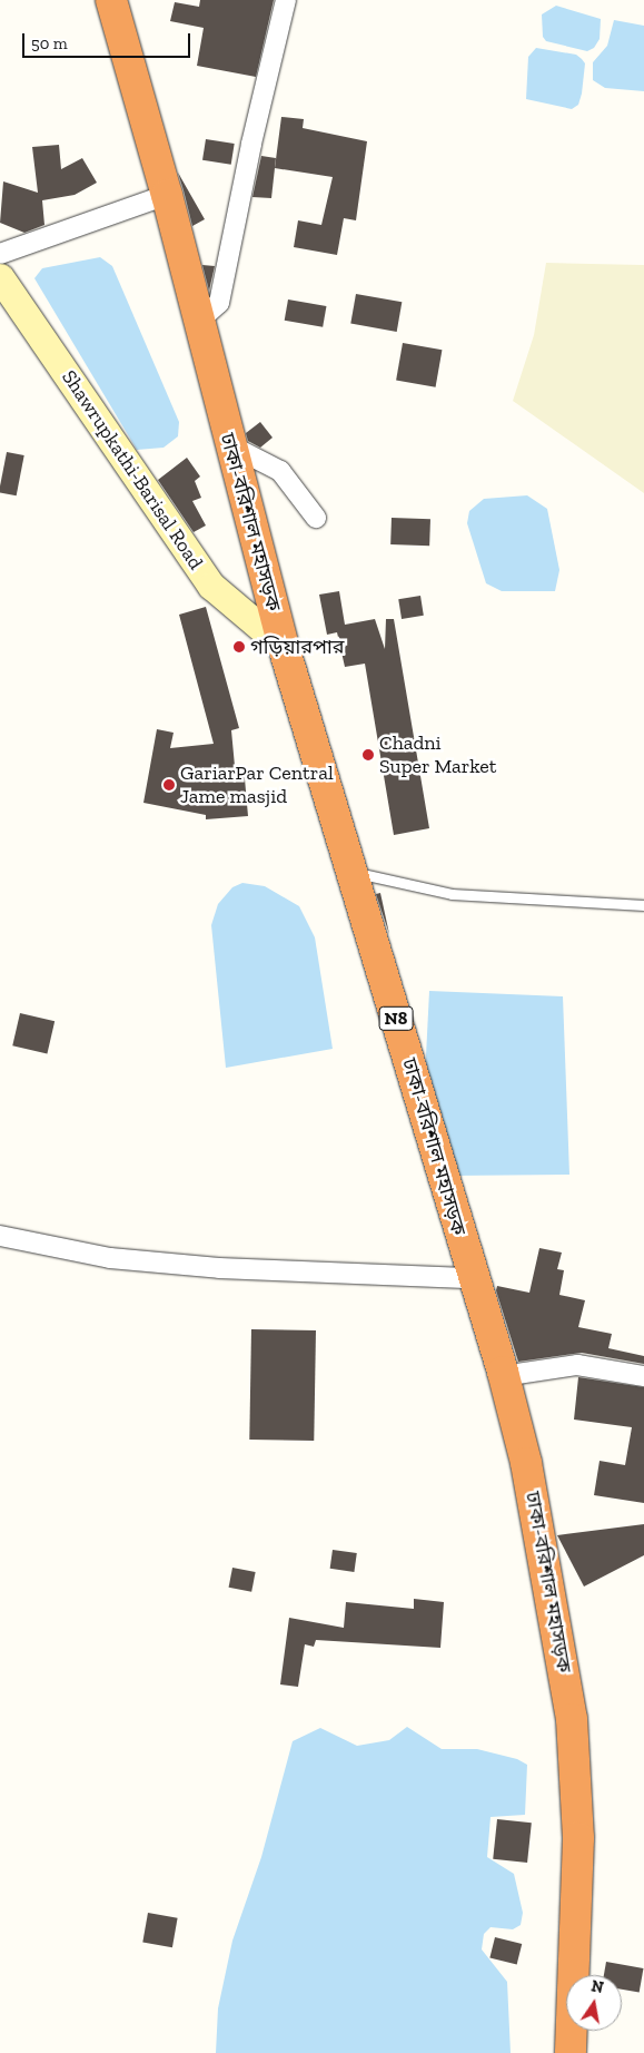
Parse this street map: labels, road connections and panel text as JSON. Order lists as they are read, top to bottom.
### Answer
{
  "streets": {
    "highway": ["ঢাকা-বরিশাল মহাসড়ক", "N8"],
    "main road": ["Shawrupkathi-Barisal Road"]
  },
  "crossings": [
    ["Shawrupkathi-Barisal Road", "ঢাকা-বরিশাল মহাসড়ক"]
  ],
  "places": ["গড়িয়ারপার", "Chadni Super Market", "GariarPar Central Jame masjid"],
  "scale_bar": "50 m",
  "north": "top"
}
